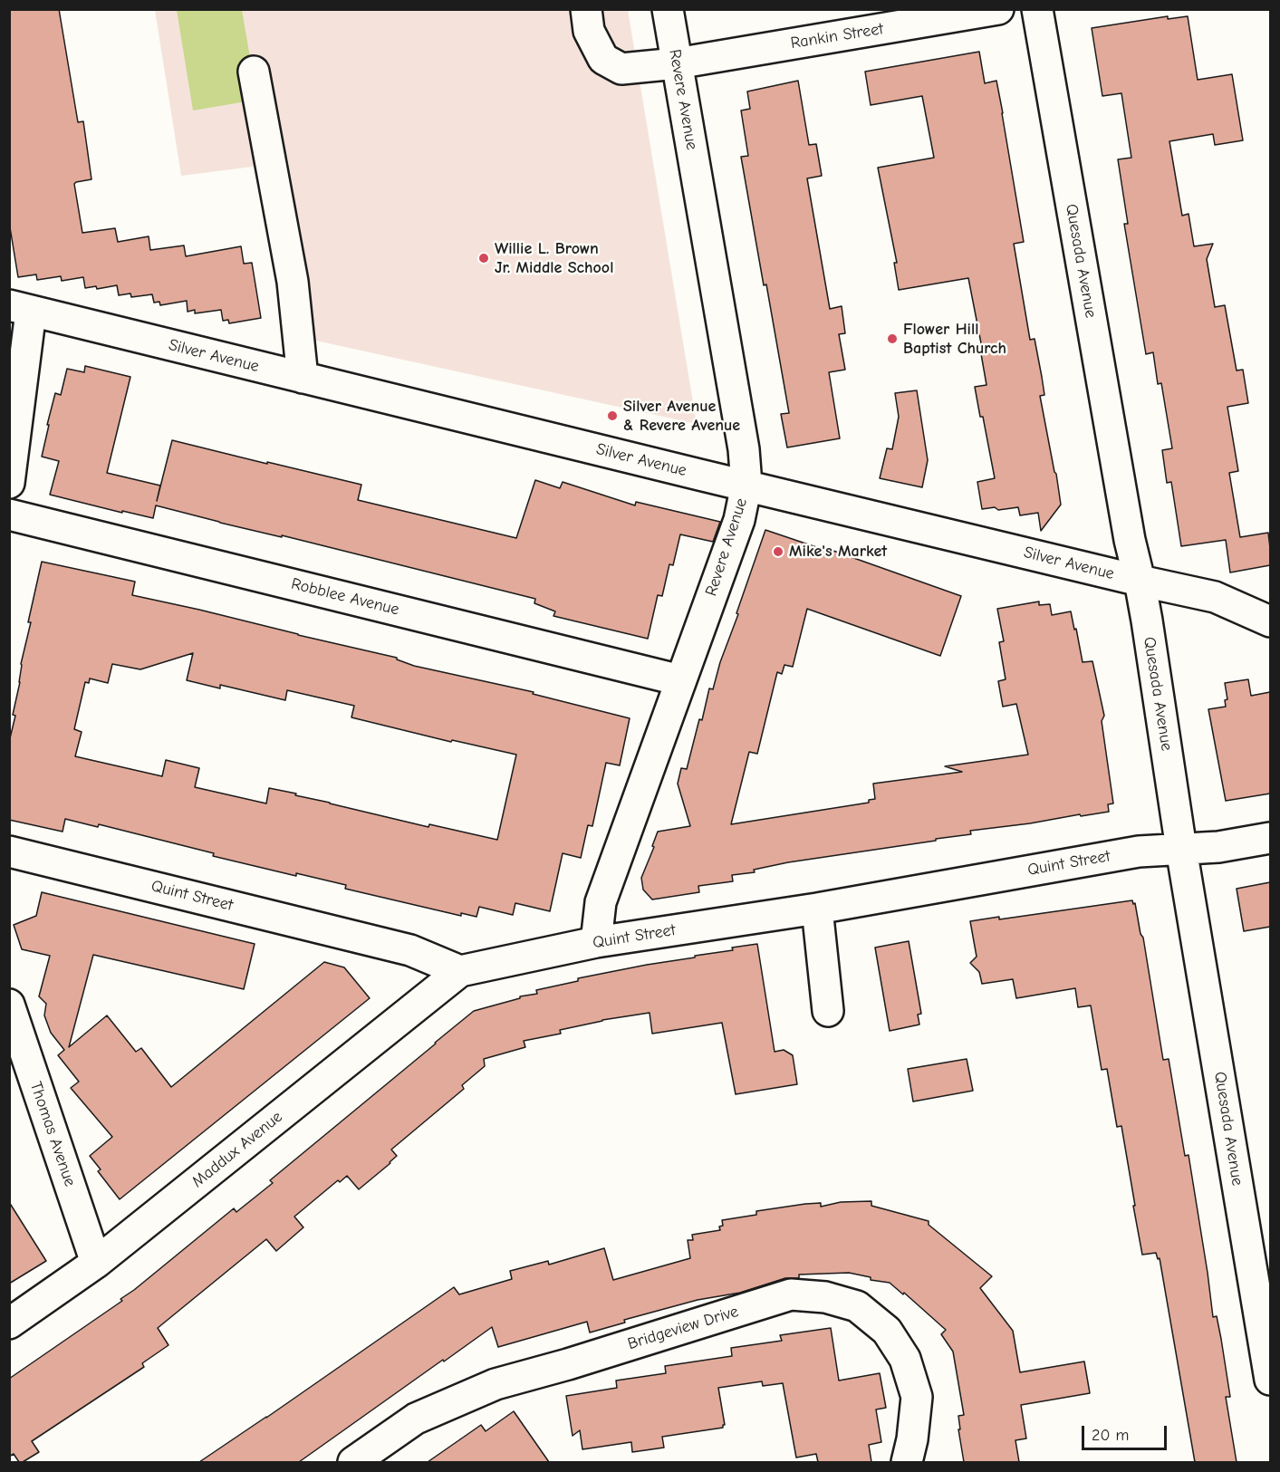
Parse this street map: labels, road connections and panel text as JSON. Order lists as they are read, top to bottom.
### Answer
{
  "streets": {
    "street": [
      "Rankin Street",
      "Revere Avenue",
      "Quesada Avenue",
      "Silver Avenue",
      "Robblee Avenue",
      "Quint Street",
      "Thomas Avenue",
      "Maddux Avenue",
      "Bridgeview Drive"
    ]
  },
  "crossings": [
    ["Rankin Street", "Revere Avenue"],
    ["Revere Avenue", "Silver Avenue"],
    ["Revere Avenue", "Robblee Avenue"],
    ["Revere Avenue", "Quint Street"],
    ["Quesada Avenue", "Silver Avenue"],
    ["Quesada Avenue", "Quint Street"],
    ["Quint Street", "Maddux Avenue"],
    ["Thomas Avenue", "Maddux Avenue"]
  ],
  "places": [
    "Willie L. Brown Jr. Middle School",
    "Flower Hill Baptist Church",
    "Silver Avenue & Revere Avenue",
    "Mike's Market"
  ],
  "scale_bar": "20 m"
}
